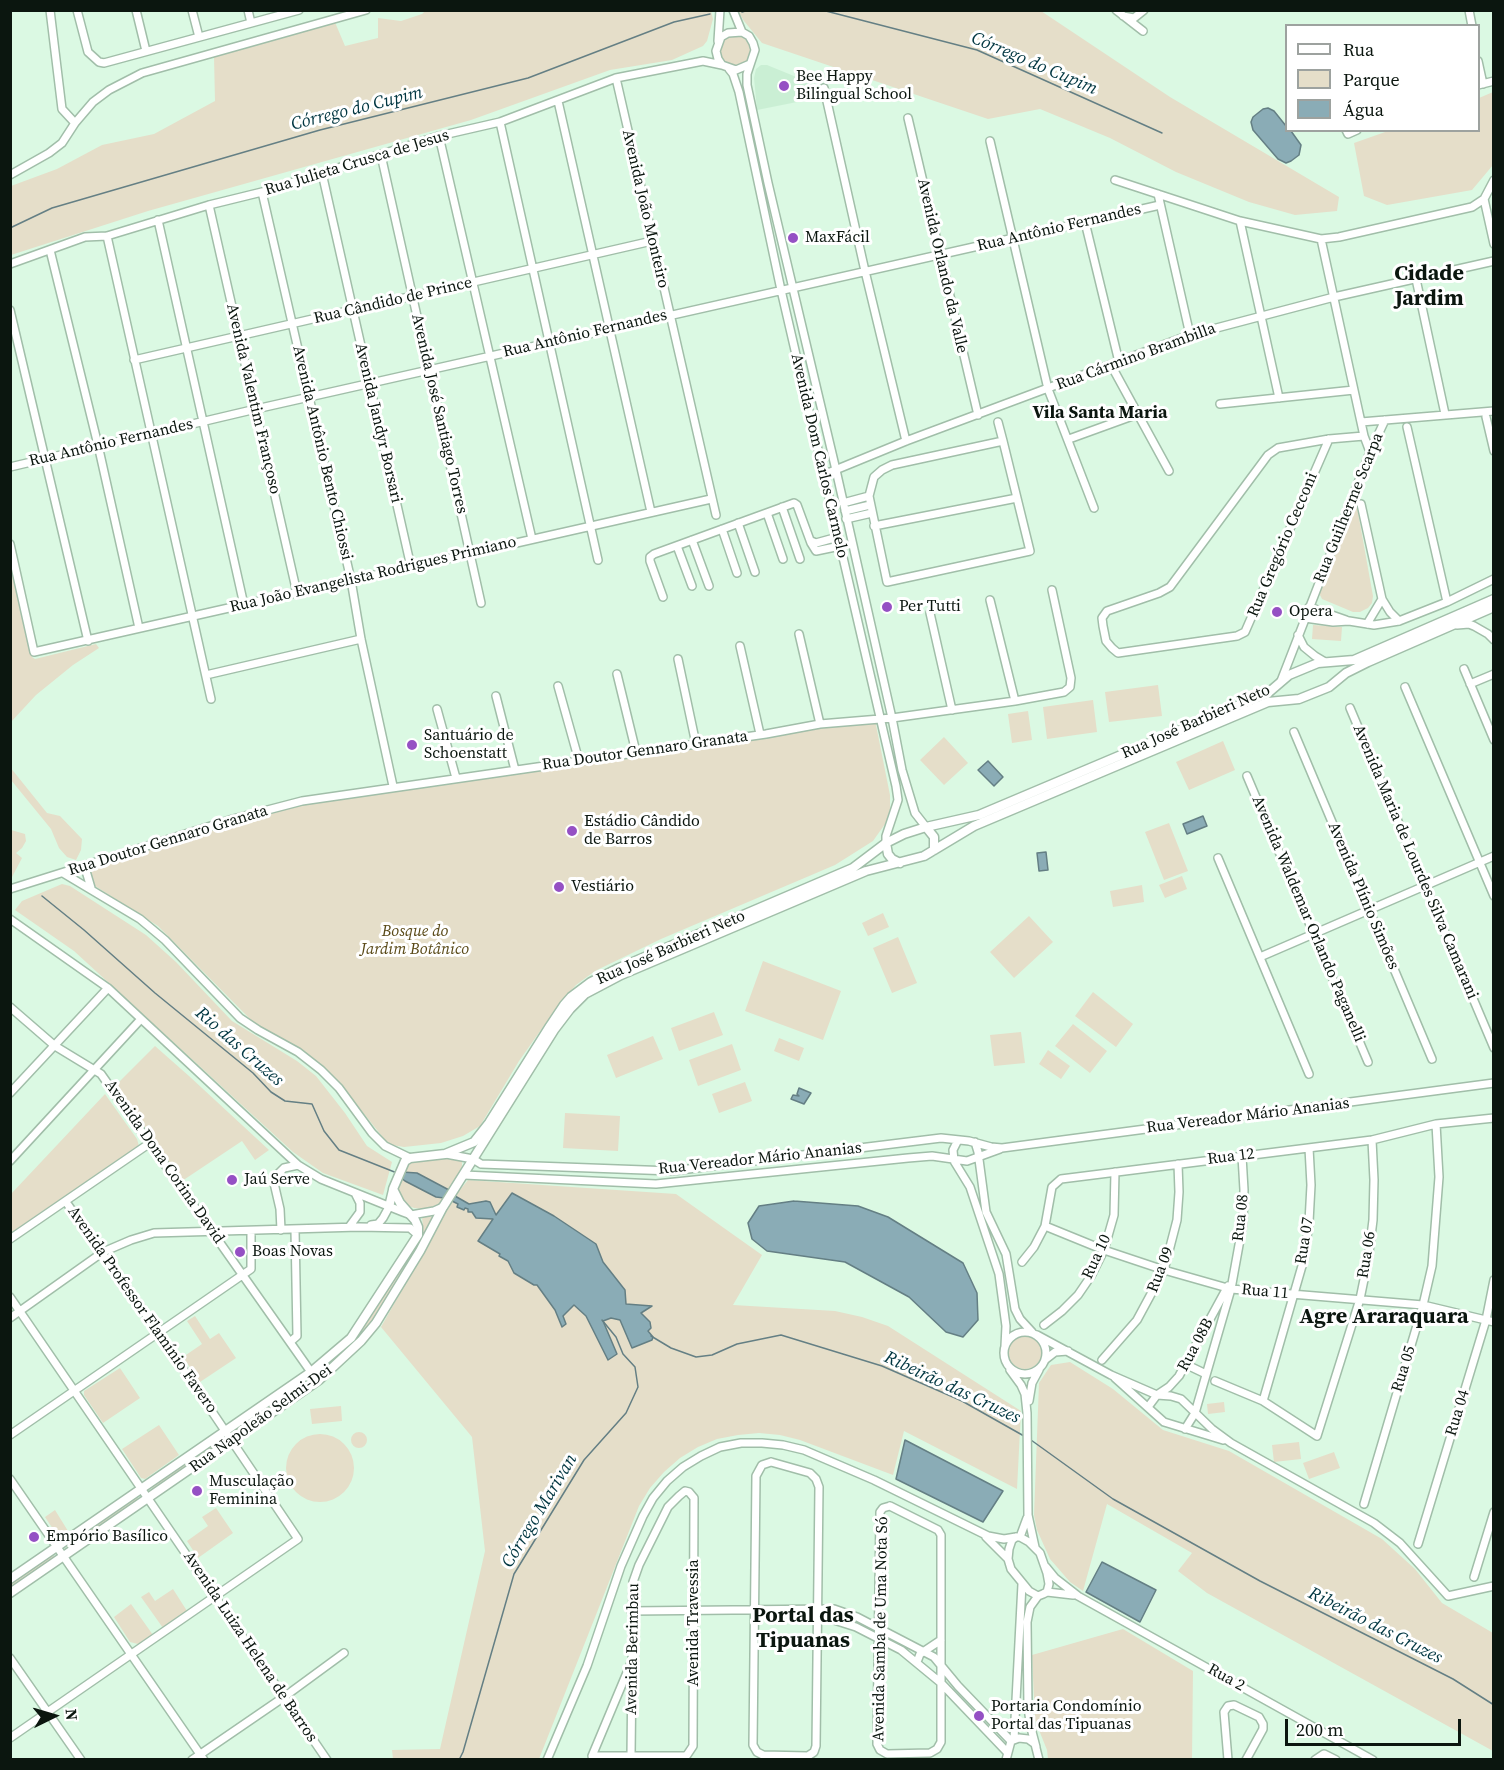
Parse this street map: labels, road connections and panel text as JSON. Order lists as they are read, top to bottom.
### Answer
{
  "streets": {
    "main road": ["Rua José Barbieri Neto", "Rua Napoleão Selmi-Dei"],
    "street": [
      "Rua Julieta Crusca de Jesus",
      "Avenida João Monteiro",
      "Rua Antônio Fernandes",
      "Avenida Orlando da Valle",
      "Rua Cândido de Prince",
      "Rua Cármino Brambilla",
      "Avenida Valentim Françoso",
      "Avenida José Santiago Torres",
      "Avenida Jandyr Borsari",
      "Avenida Antônio Bento Chiossi",
      "Avenida Dom Carlos Carmelo",
      "Rua Guilherme Scarpa",
      "Rua Gregório Cecconi",
      "Rua João Evangelista Rodrigues Primiano",
      "Rua Doutor Gennaro Granata",
      "Avenida Maria de Lourdes Silva Camarani",
      "Avenida Plínio Simões",
      "Avenida Waldemar Orlando Paganelli",
      "Rua Vereador Mário Ananias",
      "Rua 12",
      "Avenida Dona Corina David",
      "Rua 08",
      "Rua 07",
      "Rua 06",
      "Rua 10",
      "Rua 09",
      "Rua 11",
      "Avenida Professor Flamínio Favero",
      "Rua 08B",
      "Rua 05",
      "Rua 04",
      "Avenida Travessia",
      "Avenida Samba de Uma Nota Só",
      "Avenida Luiza Helena de Barros",
      "Avenida Berimbau",
      "Rua 2"
    ]
  },
  "crossings": [
    ["Rua Julieta Crusca de Jesus", "Avenida João Monteiro"],
    ["Rua Julieta Crusca de Jesus", "Avenida Valentim Françoso"],
    ["Rua Julieta Crusca de Jesus", "Avenida José Santiago Torres"],
    ["Rua Julieta Crusca de Jesus", "Avenida Jandyr Borsari"],
    ["Rua Julieta Crusca de Jesus", "Avenida Antônio Bento Chiossi"],
    ["Rua Julieta Crusca de Jesus", "Avenida Dom Carlos Carmelo"],
    ["Avenida João Monteiro", "Rua Antônio Fernandes"],
    ["Avenida João Monteiro", "Rua Cândido de Prince"],
    ["Avenida João Monteiro", "Rua João Evangelista Rodrigues Primiano"],
    ["Rua Antônio Fernandes", "Avenida Orlando da Valle"],
    ["Rua Antônio Fernandes", "Avenida Valentim Françoso"],
    ["Rua Antônio Fernandes", "Avenida José Santiago Torres"],
    ["Rua Antônio Fernandes", "Avenida Jandyr Borsari"],
    ["Rua Antônio Fernandes", "Avenida Antônio Bento Chiossi"],
    ["Rua Antônio Fernandes", "Avenida Dom Carlos Carmelo"],
    ["Avenida Orlando da Valle", "Rua Cármino Brambilla"],
    ["Rua Cândido de Prince", "Avenida Valentim Françoso"],
    ["Rua Cândido de Prince", "Avenida José Santiago Torres"],
    ["Rua Cândido de Prince", "Avenida Jandyr Borsari"],
    ["Rua Cândido de Prince", "Avenida Antônio Bento Chiossi"],
    ["Rua Cármino Brambilla", "Avenida Dom Carlos Carmelo"],
    ["Avenida Valentim Françoso", "Rua João Evangelista Rodrigues Primiano"],
    ["Avenida José Santiago Torres", "Rua João Evangelista Rodrigues Primiano"],
    ["Avenida Jandyr Borsari", "Rua João Evangelista Rodrigues Primiano"],
    ["Avenida Antônio Bento Chiossi", "Rua João Evangelista Rodrigues Primiano"],
    ["Avenida Antônio Bento Chiossi", "Rua Doutor Gennaro Granata"],
    ["Avenida Dom Carlos Carmelo", "Rua José Barbieri Neto"],
    ["Avenida Dom Carlos Carmelo", "Rua Doutor Gennaro Granata"],
    ["Rua Guilherme Scarpa", "Rua José Barbieri Neto"],
    ["Rua José Barbieri Neto", "Rua Vereador Mário Ananias"],
    ["Rua José Barbieri Neto", "Rua Napoleão Selmi-Dei"],
    ["Rua Vereador Mário Ananias", "Rua Napoleão Selmi-Dei"],
    ["Rua 12", "Rua 08"],
    ["Rua 12", "Rua 07"],
    ["Rua 12", "Rua 06"],
    ["Rua 12", "Rua 10"],
    ["Rua 12", "Rua 09"],
    ["Rua 12", "Rua 11"],
    ["Rua 12", "Rua 05"],
    ["Avenida Dona Corina David", "Rua Napoleão Selmi-Dei"],
    ["Rua 08", "Rua 11"],
    ["Rua 08", "Rua 08B"],
    ["Rua 07", "Rua 06"],
    ["Rua 07", "Rua 11"],
    ["Rua 06", "Rua 11"],
    ["Rua 10", "Rua 11"],
    ["Rua 09", "Rua 11"],
    ["Rua 11", "Rua 08B"],
    ["Rua 11", "Rua 05"],
    ["Rua 11", "Rua 04"],
    ["Avenida Professor Flamínio Favero", "Rua Napoleão Selmi-Dei"],
    ["Avenida Professor Flamínio Favero", "Avenida Luiza Helena de Barros"],
    ["Rua Napoleão Selmi-Dei", "Avenida Luiza Helena de Barros"],
    ["Avenida Travessia", "Avenida Berimbau"]
  ],
  "districts": [
    "Cidade Jardim",
    "Vila Santa Maria",
    "Agre Araraquara",
    "Portal das Tipuanas"
  ],
  "water": [
    "Córrego do Cupim",
    "Rio das Cruzes",
    "Ribeirão das Cruzes",
    "Córrego Marivan"
  ],
  "parks": ["Bosque do Jardim Botânico"],
  "places": [
    "Bee Happy Bilingual School",
    "MaxFácil",
    "Per Tutti",
    "Opera",
    "Santuário de Schoenstatt",
    "Estádio Cândido de Barros",
    "Vestiário",
    "Jaú Serve",
    "Boas Novas",
    "Musculação Feminina",
    "Empório Basílico",
    "Portaria Condomínio Portal das Tipuanas"
  ],
  "legend": ["Rua", "Parque", "Água"],
  "scale_bar": "200 m",
  "north": "right"
}
